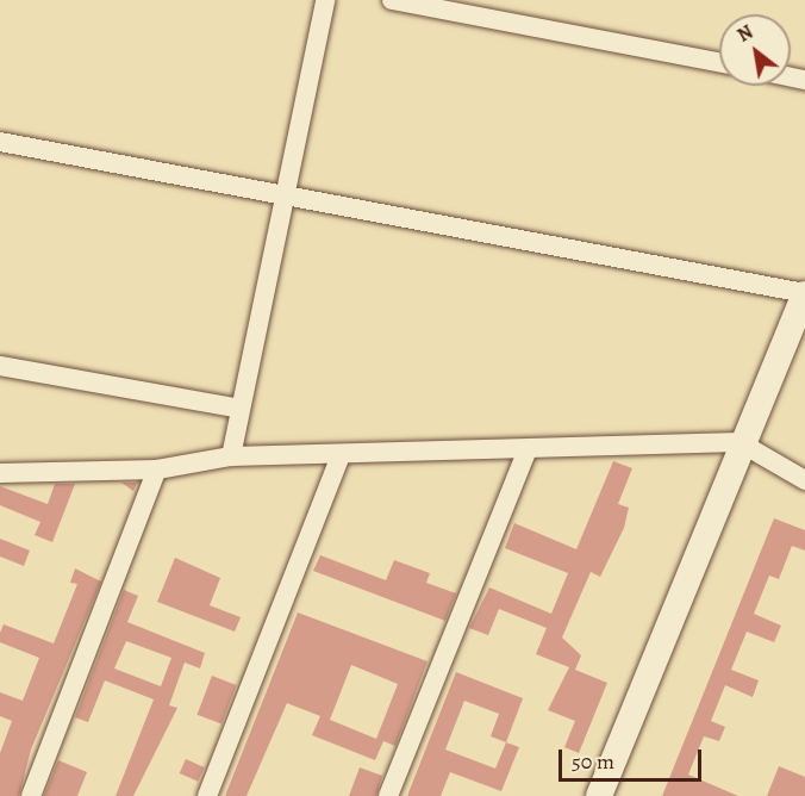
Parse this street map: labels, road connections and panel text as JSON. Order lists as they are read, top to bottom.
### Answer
{
  "scale_bar": "50 m",
  "north": "top left"
}
